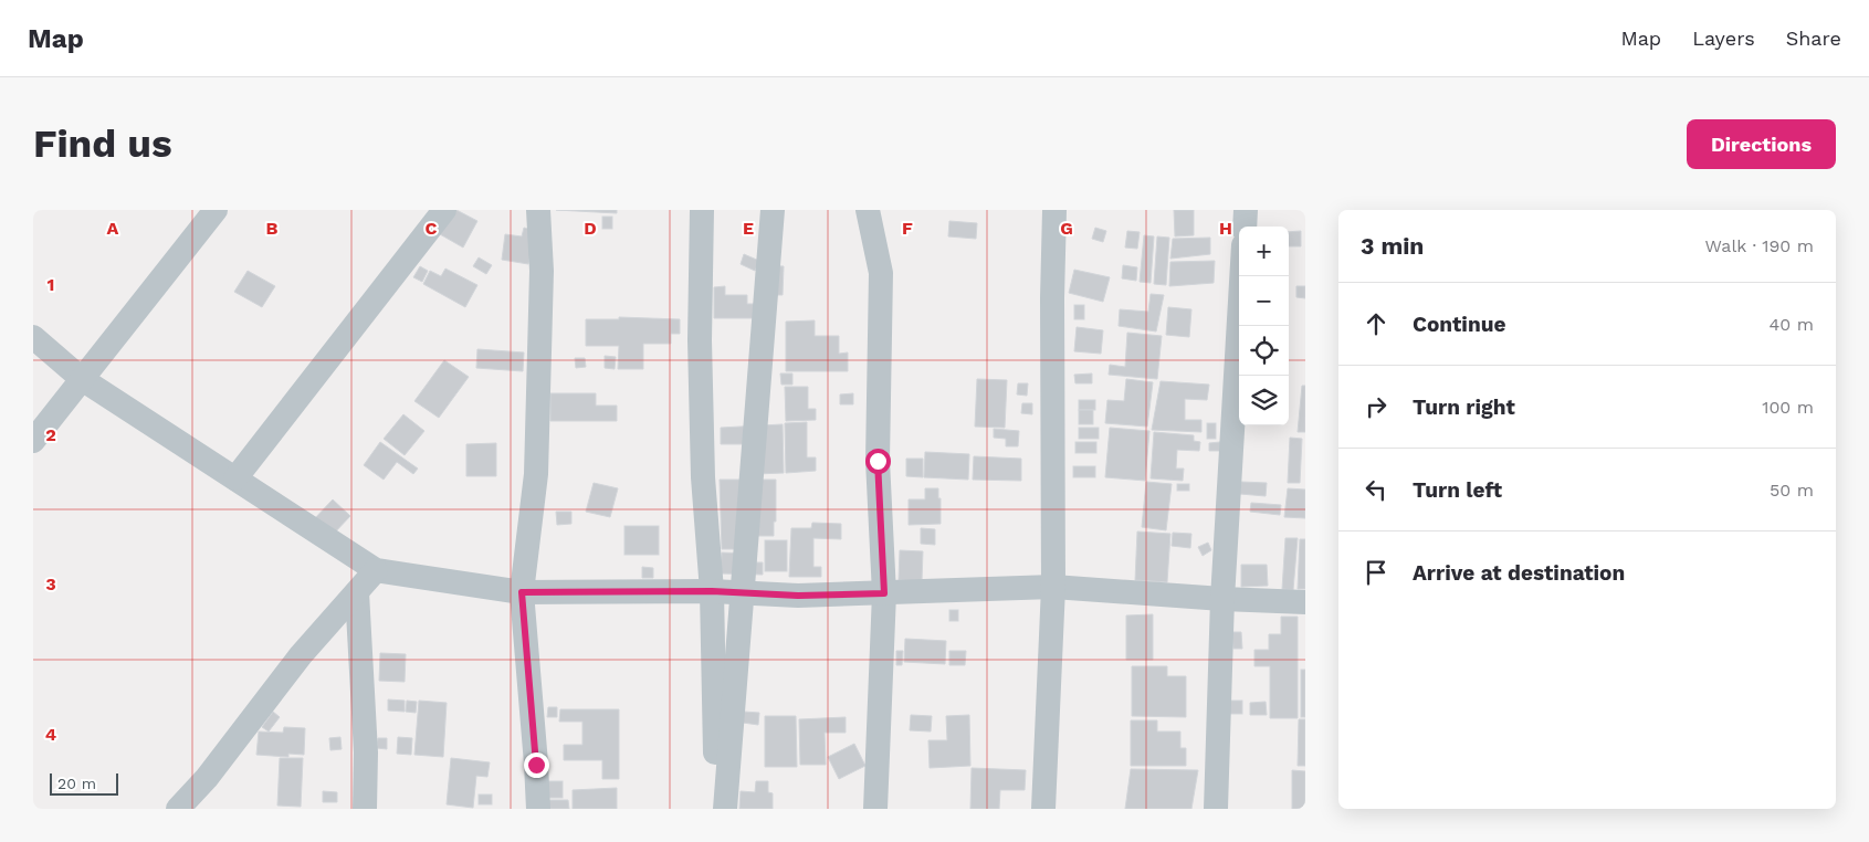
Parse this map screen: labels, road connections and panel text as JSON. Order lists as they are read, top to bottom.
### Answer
{
  "scale_bar": "20 m",
  "page": {
    "header": "Map",
    "nav": ["Map", "Layers", "Share"],
    "buttons": "Directions",
    "title": "Find us",
    "heading": ["3 min", "Walk · 190 m"],
    "map_buttons": ["+", "−"],
    "list": [
      ["Continue", "40 m"],
      ["Turn right", "100 m"],
      ["Turn left", "50 m"],
      "Arrive at destination"
    ],
    "scale": "20 m"
  },
  "grid": {
    "columns": [
      "A",
      "B",
      "C",
      "D",
      "E",
      "F",
      "G",
      "H"
    ],
    "rows": [
      "1",
      "2",
      "3",
      "4"
    ]
  }
}
